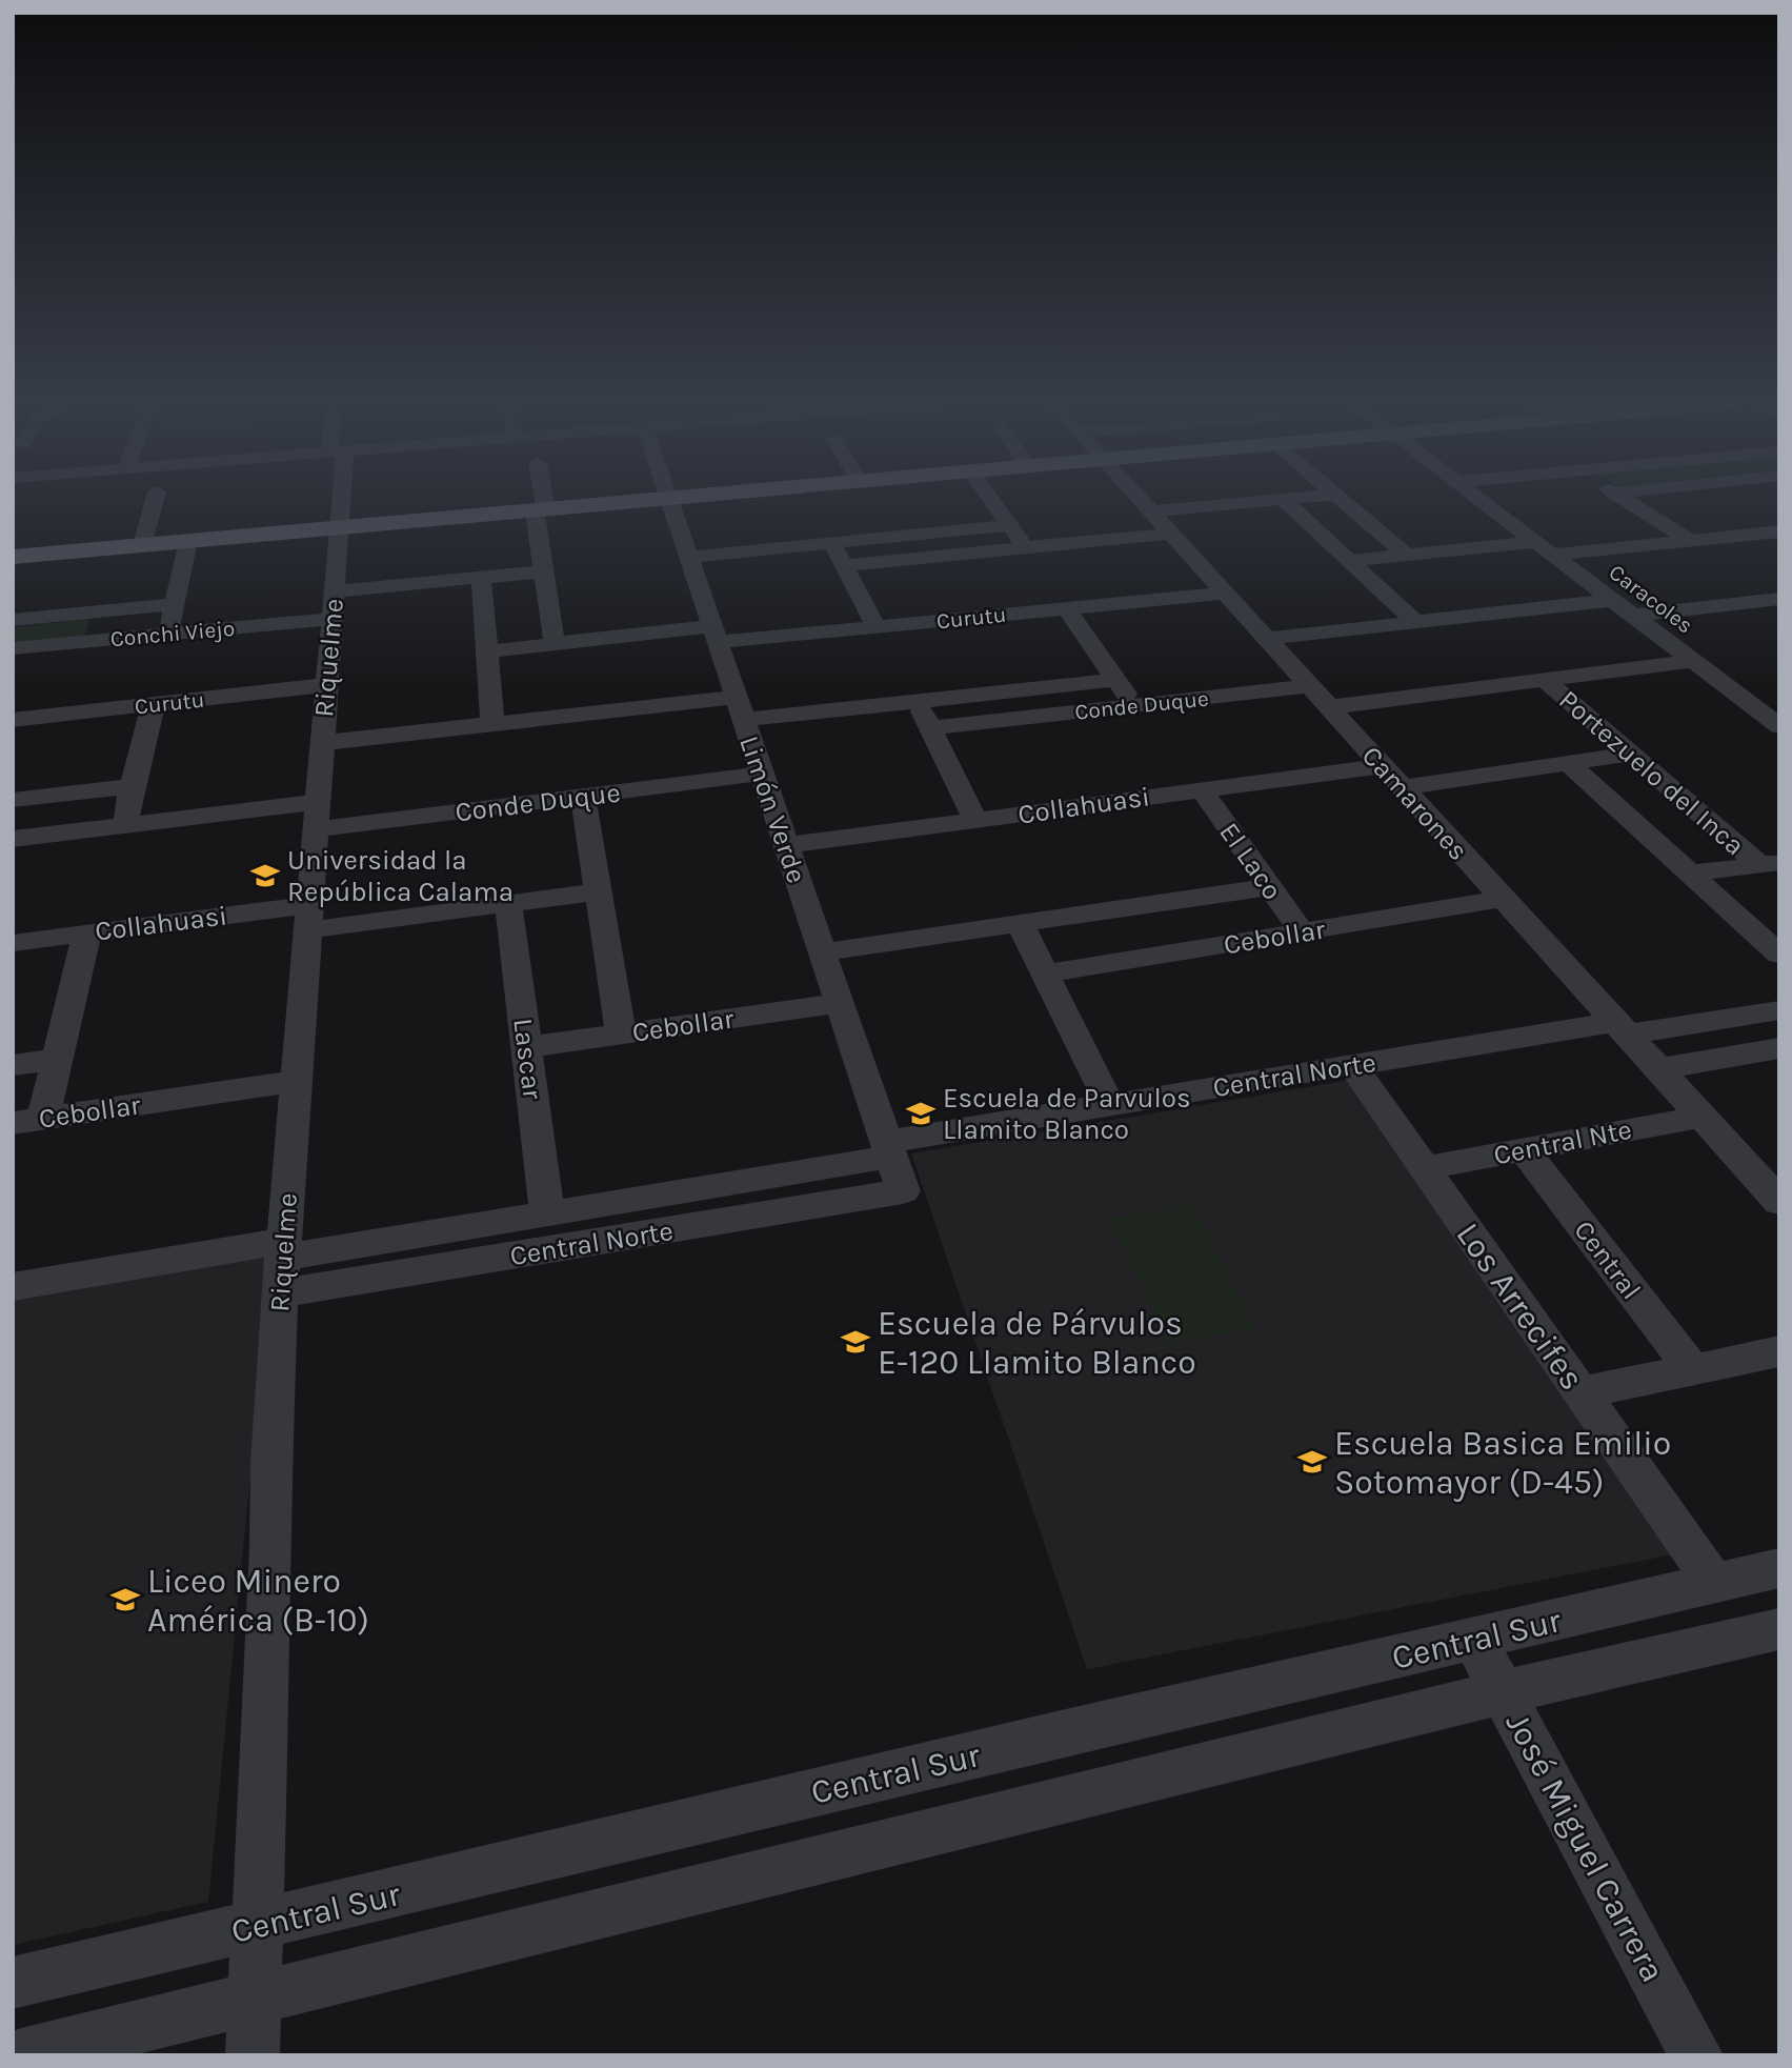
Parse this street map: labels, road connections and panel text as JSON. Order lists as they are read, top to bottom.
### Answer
{
  "streets": {
    "street": [
      "Caracoles",
      "Curutu",
      "Conchi Viejo",
      "Riquelme",
      "Conde Duque",
      "Portezuelo del Inca",
      "Camarones",
      "Collahuasi",
      "Limón Verde",
      "El Laco",
      "Cebollar",
      "Lascar",
      "Central Norte",
      "Central Nte",
      "Central",
      "Los Arrecifes",
      "Central Sur",
      "José Miguel Carrera"
    ]
  },
  "crossings": [
    ["Curutu", "Riquelme"],
    ["Curutu", "Camarones"],
    ["Curutu", "Limón Verde"],
    ["Conchi Viejo", "Riquelme"],
    ["Riquelme", "Conde Duque"],
    ["Riquelme", "Collahuasi"],
    ["Riquelme", "Cebollar"],
    ["Riquelme", "Central Norte"],
    ["Riquelme", "Central Sur"],
    ["Conde Duque", "Camarones"],
    ["Conde Duque", "Limón Verde"],
    ["Camarones", "Collahuasi"],
    ["Camarones", "Cebollar"],
    ["Camarones", "Central Norte"],
    ["Camarones", "Central Nte"],
    ["Collahuasi", "Limón Verde"],
    ["Collahuasi", "El Laco"],
    ["Collahuasi", "Lascar"],
    ["Limón Verde", "Cebollar"],
    ["Limón Verde", "Central Norte"],
    ["El Laco", "Cebollar"],
    ["Cebollar", "Lascar"],
    ["Lascar", "Central Norte"],
    ["Central Norte", "Los Arrecifes"],
    ["Central Nte", "Central"],
    ["Central Nte", "Los Arrecifes"],
    ["Los Arrecifes", "Central Sur"],
    ["Central Sur", "José Miguel Carrera"]
  ],
  "places": {
    "school or university": [
      "Universidad la República Calama",
      "Escuela de Parvulos Llamito Blanco",
      "Escuela de Párvulos E-120 Llamito Blanco",
      "Escuela Basica Emilio Sotomayor (D-45)",
      "Liceo Minero América (B-10)"
    ]
  }
}
